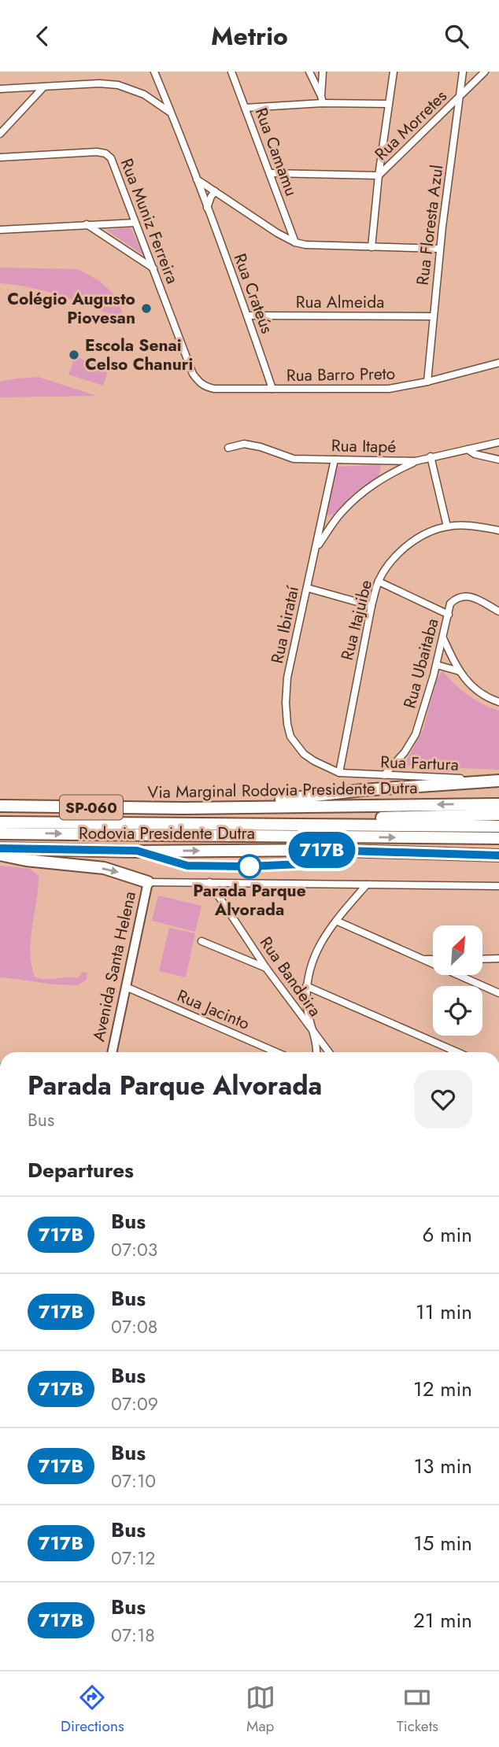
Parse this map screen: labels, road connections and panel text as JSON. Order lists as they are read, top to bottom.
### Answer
{
  "streets": {
    "highway": ["Via Marginal Rodovia Presidente Dutra", "SP-060", "Rodovia Presidente Dutra"],
    "street": [
      "Rua Morretes",
      "Rua Camamu",
      "Rua Muniz Ferreira",
      "Rua Floresta Azul",
      "Rua Crateús",
      "Rua Almeida",
      "Rua Barro Preto",
      "Rua Itapé",
      "Rua Itajuibe",
      "Rua Ibirataí",
      "Rua Ubaitaba",
      "Rua Fartura",
      "Avenida Santa Helena",
      "Rua Bandeira",
      "Rua Jacinto"
    ]
  },
  "crossings": [
    ["Rua Morretes", "Rua Floresta Azul"],
    ["Rua Muniz Ferreira", "Rua Barro Preto"],
    ["Rua Floresta Azul", "Rua Almeida"],
    ["Rua Floresta Azul", "Rua Barro Preto"],
    ["Rua Crateús", "Rua Almeida"],
    ["Rua Crateús", "Rua Barro Preto"],
    ["Rua Itapé", "Rua Ibirataí"],
    ["Rua Itajuibe", "Rua Ibirataí"],
    ["Rua Itajuibe", "Rua Fartura"],
    ["Rua Ibirataí", "Rua Fartura"],
    ["Rua Ubaitaba", "Rua Fartura"],
    ["Avenida Santa Helena", "Rua Jacinto"]
  ],
  "places": ["Colégio Augusto Piovesan", "Escola Senai Celso Chanuri", "Parada Parque Alvorada"],
  "lines": ["bus line 717B"],
  "north": "top right",
  "page": {
    "header": "Metrio",
    "on_map": "717B",
    "heading": [
      ["Parada Parque Alvorada", "Bus"],
      "Departures"
    ],
    "list": [
      {
        "mark": "717B",
        "name": "Bus",
        "note": "07:03",
        "value": "6 min"
      },
      {
        "mark": "717B",
        "name": "Bus",
        "note": "07:08",
        "value": "11 min"
      },
      {
        "mark": "717B",
        "name": "Bus",
        "note": "07:09",
        "value": "12 min"
      },
      {
        "mark": "717B",
        "name": "Bus",
        "note": "07:10",
        "value": "13 min"
      },
      {
        "mark": "717B",
        "name": "Bus",
        "note": "07:12",
        "value": "15 min"
      },
      {
        "mark": "717B",
        "name": "Bus",
        "note": "07:18",
        "value": "21 min"
      }
    ],
    "tabs": ["Directions", "Map", "Tickets"]
  }
}
